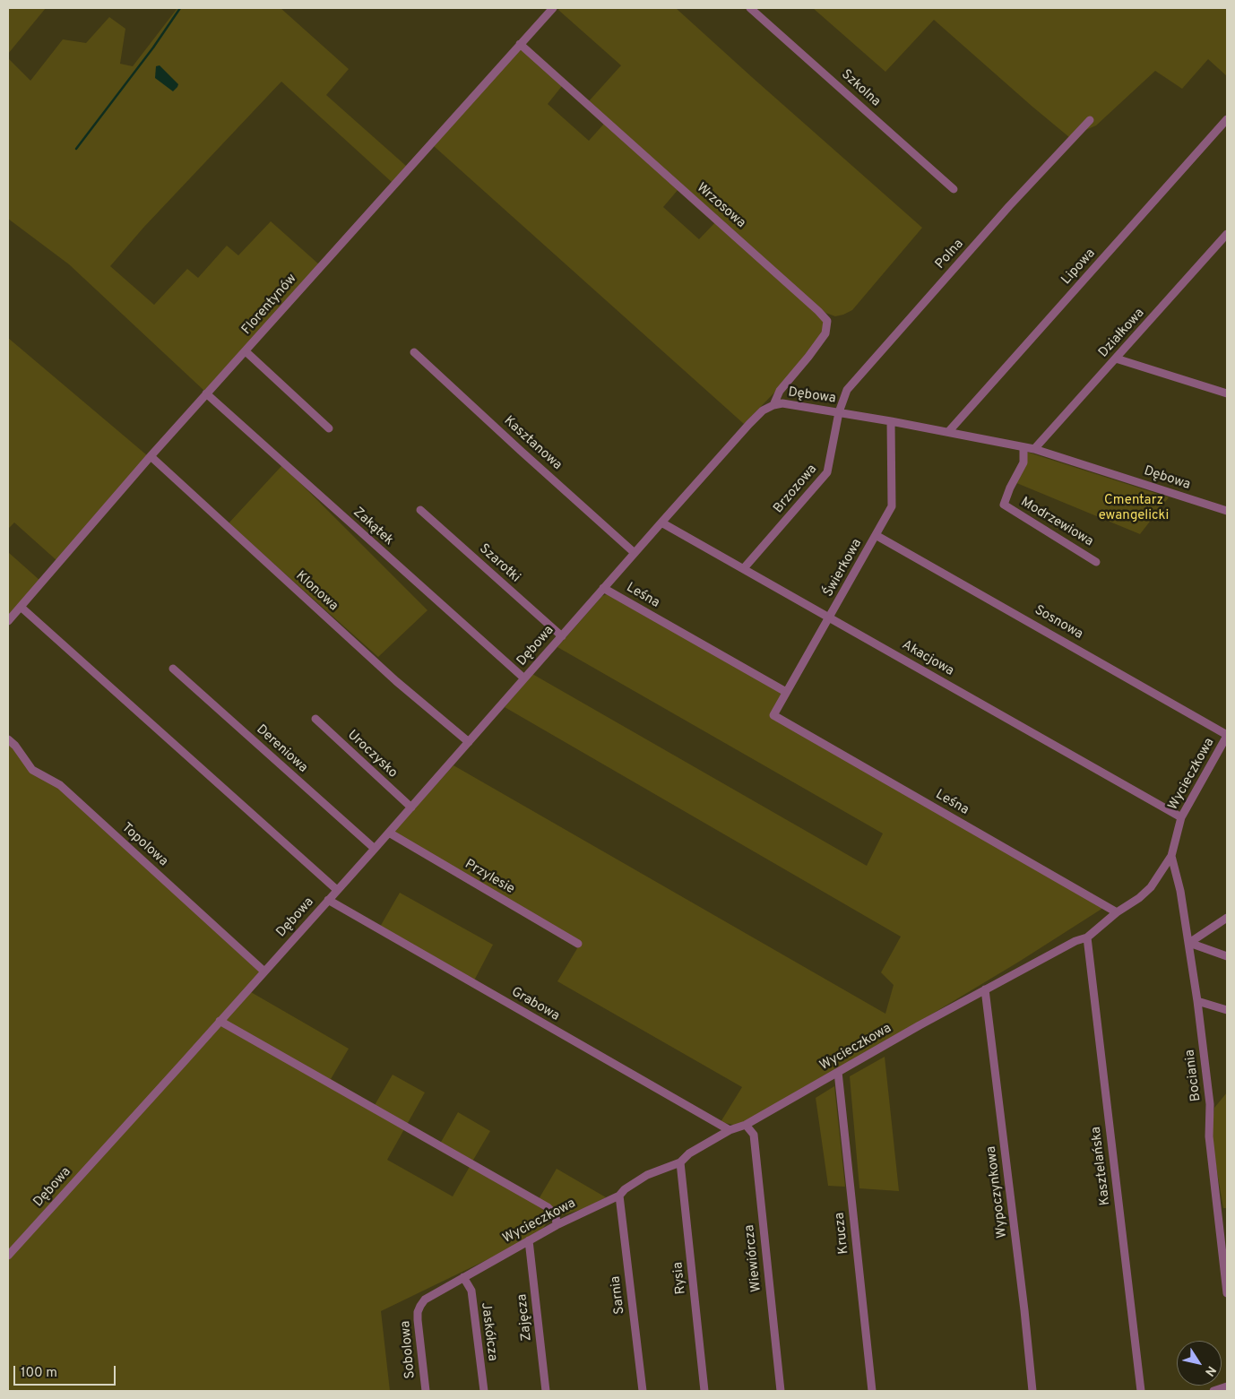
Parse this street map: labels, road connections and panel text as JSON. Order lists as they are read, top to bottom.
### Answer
{
  "streets": {
    "street": [
      "Szkolna",
      "Wrzosowa",
      "Polna",
      "Lipowa",
      "Florentynów",
      "Działkowa",
      "Dębowa",
      "Kasztanowa",
      "Brzozowa",
      "Modrzewiowa",
      "Zakątek",
      "Szarotki",
      "Świerkowa",
      "Klonowa",
      "Leśna",
      "Sosnowa",
      "Akacjowa",
      "Dereniowa",
      "Uroczysko",
      "Wycieczkowa",
      "Topolowa",
      "Przylesie",
      "Grabowa",
      "Bociania",
      "Kasztelańska",
      "Wypoczynkowa",
      "Krucza",
      "Wiewiórcza",
      "Rysia",
      "Sarnia",
      "Zajęcza",
      "Jaskółcza",
      "Sobolowa"
    ]
  },
  "crossings": [
    ["Wrzosowa", "Florentynów"],
    ["Wrzosowa", "Dębowa"],
    ["Polna", "Dębowa"],
    ["Polna", "Brzozowa"],
    ["Lipowa", "Dębowa"],
    ["Florentynów", "Zakątek"],
    ["Florentynów", "Klonowa"],
    ["Działkowa", "Dębowa"],
    ["Dębowa", "Kasztanowa"],
    ["Dębowa", "Brzozowa"],
    ["Dębowa", "Modrzewiowa"],
    ["Dębowa", "Zakątek"],
    ["Dębowa", "Szarotki"],
    ["Dębowa", "Świerkowa"],
    ["Dębowa", "Klonowa"],
    ["Dębowa", "Leśna"],
    ["Dębowa", "Akacjowa"],
    ["Dębowa", "Dereniowa"],
    ["Dębowa", "Uroczysko"],
    ["Dębowa", "Topolowa"],
    ["Dębowa", "Przylesie"],
    ["Dębowa", "Grabowa"],
    ["Brzozowa", "Akacjowa"],
    ["Świerkowa", "Leśna"],
    ["Świerkowa", "Sosnowa"],
    ["Świerkowa", "Akacjowa"],
    ["Leśna", "Wycieczkowa"],
    ["Sosnowa", "Wycieczkowa"],
    ["Akacjowa", "Wycieczkowa"],
    ["Wycieczkowa", "Grabowa"],
    ["Wycieczkowa", "Bociania"],
    ["Wycieczkowa", "Kasztelańska"],
    ["Wycieczkowa", "Wypoczynkowa"],
    ["Wycieczkowa", "Krucza"],
    ["Wycieczkowa", "Wiewiórcza"],
    ["Wycieczkowa", "Rysia"],
    ["Wycieczkowa", "Sarnia"],
    ["Wycieczkowa", "Zajęcza"],
    ["Wycieczkowa", "Jaskółcza"],
    ["Wycieczkowa", "Sobolowa"]
  ],
  "parks": ["Cmentarz ewangelicki"],
  "scale_bar": "100 m",
  "north": "bottom right"
}
